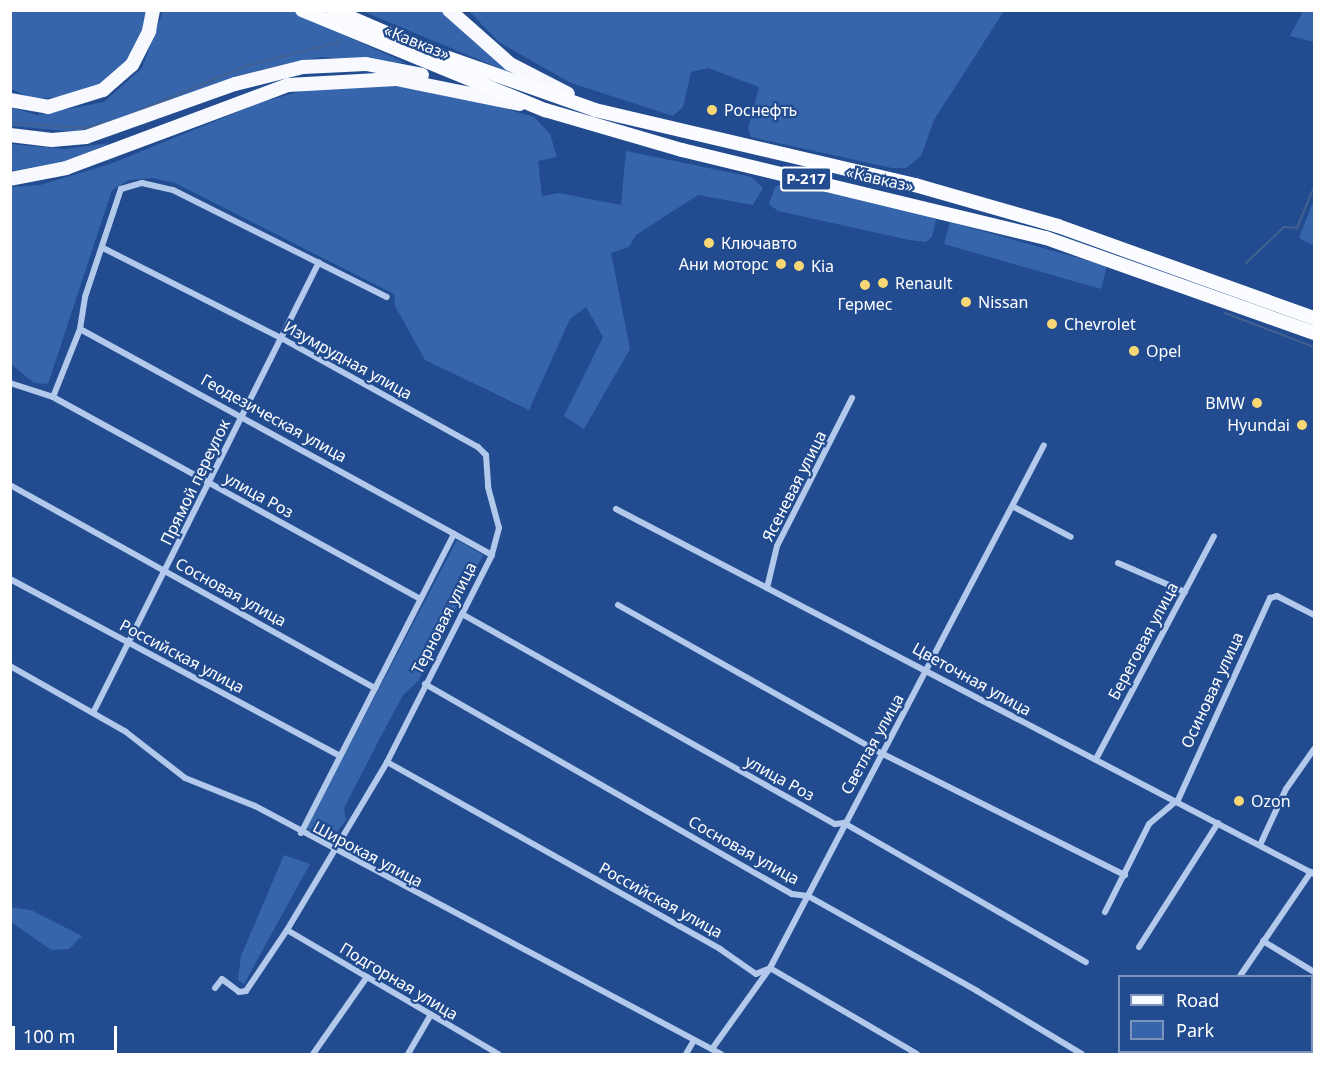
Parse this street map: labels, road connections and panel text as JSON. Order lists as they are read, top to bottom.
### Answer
{
  "streets": {
    "highway": ["«Кавказ»", "Р-217"],
    "street": [
      "Изумрудная улица",
      "Геодезическая улица",
      "Прямой переулок",
      "Ясеневая улица",
      "улица Роз",
      "Сосновая улица",
      "Терновая улица",
      "Береговая улица",
      "Российская улица",
      "Цветочная улица",
      "Осиновая улица",
      "Светлая улица",
      "Широкая улица",
      "Подгорная улица"
    ]
  },
  "crossings": [
    ["Изумрудная улица", "Прямой переулок"],
    ["Изумрудная улица", "Терновая улица"],
    ["Геодезическая улица", "Прямой переулок"],
    ["Геодезическая улица", "Терновая улица"],
    ["Прямой переулок", "улица Роз"],
    ["Прямой переулок", "Сосновая улица"],
    ["Прямой переулок", "Российская улица"],
    ["Прямой переулок", "Широкая улица"],
    ["Ясеневая улица", "Цветочная улица"],
    ["улица Роз", "Терновая улица"],
    ["улица Роз", "Светлая улица"],
    ["Сосновая улица", "Терновая улица"],
    ["Сосновая улица", "Светлая улица"],
    ["Терновая улица", "Российская улица"],
    ["Терновая улица", "Широкая улица"],
    ["Терновая улица", "Подгорная улица"],
    ["Береговая улица", "Цветочная улица"],
    ["Российская улица", "Светлая улица"],
    ["Цветочная улица", "Осиновая улица"],
    ["Цветочная улица", "Светлая улица"],
    ["Светлая улица", "Широкая улица"]
  ],
  "places": [
    "Роснефть",
    "Ключавто",
    "Ани моторс",
    "Kia",
    "Renault",
    "Гермес",
    "Nissan",
    "Chevrolet",
    "Opel",
    "BMW",
    "Hyundai",
    "Ozon"
  ],
  "legend": ["Road", "Park"],
  "scale_bar": "100 m"
}
